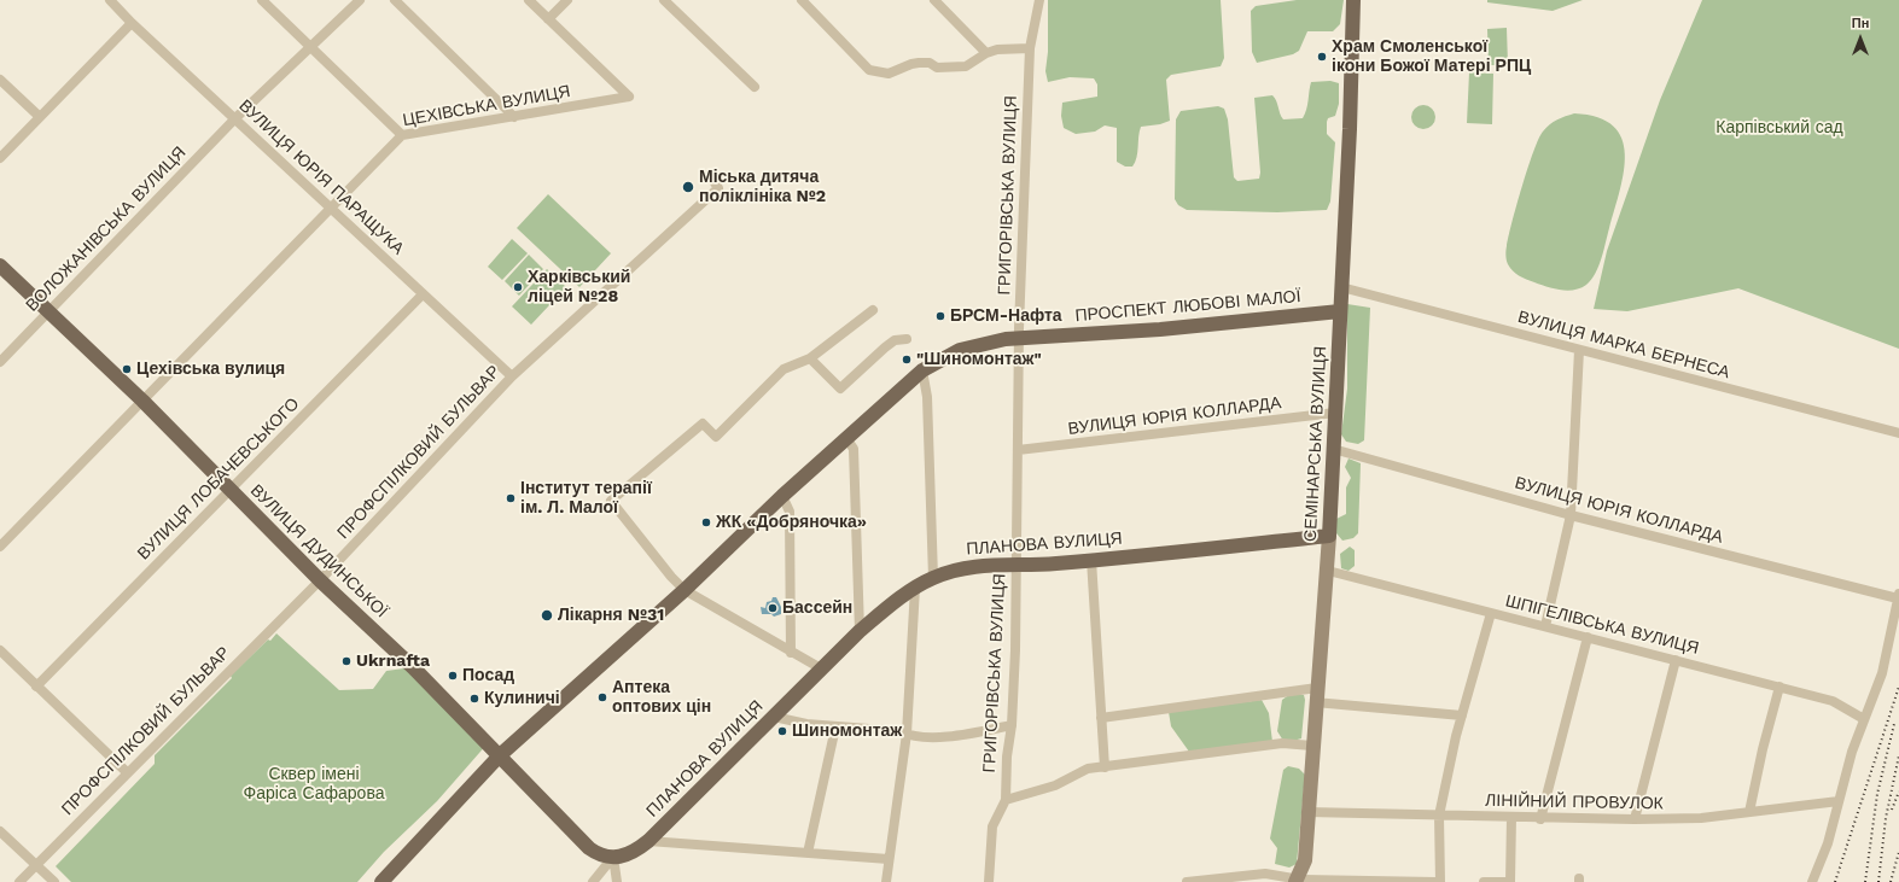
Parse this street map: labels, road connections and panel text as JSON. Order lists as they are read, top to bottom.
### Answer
{
  "streets": {
    "main road": [
      "ПРОСПЕКТ ЛЮБОВІ МАЛОЇ",
      "СЕМІНАРСЬКА ВУЛИЦЯ",
      "ПЛАНОВА ВУЛИЦЯ",
      "ВУЛИЦЯ ДУДИНСЬКОЇ"
    ],
    "street": [
      "ЦЕХІВСЬКА ВУЛИЦЯ",
      "ВУЛИЦЯ ЮРІЯ ПАРАЩУКА",
      "ГРИГОРІВСЬКА ВУЛИЦЯ",
      "ВОЛОЖАНІВСЬКА ВУЛИЦЯ",
      "ВУЛИЦЯ МАРКА БЕРНЕСА",
      "ВУЛИЦЯ ЮРІЯ КОЛЛАРДА",
      "ПРОФСПІЛКОВИЙ БУЛЬВАР",
      "ВУЛИЦЯ ЛОБАЧЕВСЬКОГО",
      "ШПІГЕЛІВСЬКА ВУЛИЦЯ",
      "ЛІНІЙНИЙ ПРОВУЛОК"
    ]
  },
  "crossings": [
    ["ЦЕХІВСЬКА ВУЛИЦЯ", "ВУЛИЦЯ ЮРІЯ ПАРАЩУКА"],
    ["ЦЕХІВСЬКА ВУЛИЦЯ", "ВУЛИЦЯ ДУДИНСЬКОЇ"],
    ["ВУЛИЦЯ ЮРІЯ ПАРАЩУКА", "ВОЛОЖАНІВСЬКА ВУЛИЦЯ"],
    ["ВУЛИЦЯ ЮРІЯ ПАРАЩУКА", "ПРОФСПІЛКОВИЙ БУЛЬВАР"],
    ["ВУЛИЦЯ ЮРІЯ ПАРАЩУКА", "ВУЛИЦЯ ЛОБАЧЕВСЬКОГО"],
    ["ГРИГОРІВСЬКА ВУЛИЦЯ", "ПРОСПЕКТ ЛЮБОВІ МАЛОЇ"],
    ["ГРИГОРІВСЬКА ВУЛИЦЯ", "ВУЛИЦЯ ЮРІЯ КОЛЛАРДА"],
    ["ГРИГОРІВСЬКА ВУЛИЦЯ", "ПЛАНОВА ВУЛИЦЯ"],
    ["ВОЛОЖАНІВСЬКА ВУЛИЦЯ", "ВУЛИЦЯ ДУДИНСЬКОЇ"],
    ["ПРОСПЕКТ ЛЮБОВІ МАЛОЇ", "СЕМІНАРСЬКА ВУЛИЦЯ"],
    ["ПРОСПЕКТ ЛЮБОВІ МАЛОЇ", "ВУЛИЦЯ ДУДИНСЬКОЇ"],
    ["ВУЛИЦЯ МАРКА БЕРНЕСА", "СЕМІНАРСЬКА ВУЛИЦЯ"],
    ["ВУЛИЦЯ ЮРІЯ КОЛЛАРДА", "СЕМІНАРСЬКА ВУЛИЦЯ"],
    ["СЕМІНАРСЬКА ВУЛИЦЯ", "ПЛАНОВА ВУЛИЦЯ"],
    ["СЕМІНАРСЬКА ВУЛИЦЯ", "ШПІГЕЛІВСЬКА ВУЛИЦЯ"],
    ["СЕМІНАРСЬКА ВУЛИЦЯ", "ЛІНІЙНИЙ ПРОВУЛОК"],
    ["ПРОФСПІЛКОВИЙ БУЛЬВАР", "ВУЛИЦЯ ДУДИНСЬКОЇ"],
    ["ВУЛИЦЯ ЛОБАЧЕВСЬКОГО", "ВУЛИЦЯ ДУДИНСЬКОЇ"],
    ["ПЛАНОВА ВУЛИЦЯ", "ВУЛИЦЯ ДУДИНСЬКОЇ"]
  ],
  "parks": ["Карпівський сад", "Сквер імені Фаріса Сафарова"],
  "places": [
    "Храм Смоленської ікони Божої Матері РПЦ",
    "Міська дитяча поліклініка №2",
    "Харківський ліцей №28",
    "БРСМ-Нафта",
    "\"Шиномонтаж\"",
    "Цехівська вулиця",
    "Інститут терапії ім. Л. Малої",
    "ЖК «Добряночка»",
    "Бассейн",
    "Лікарня №31",
    "Ukrnafta",
    "Посад",
    "Аптека оптових цін",
    "Кулиничі",
    "Шиномонтаж"
  ],
  "north": "top"
}
